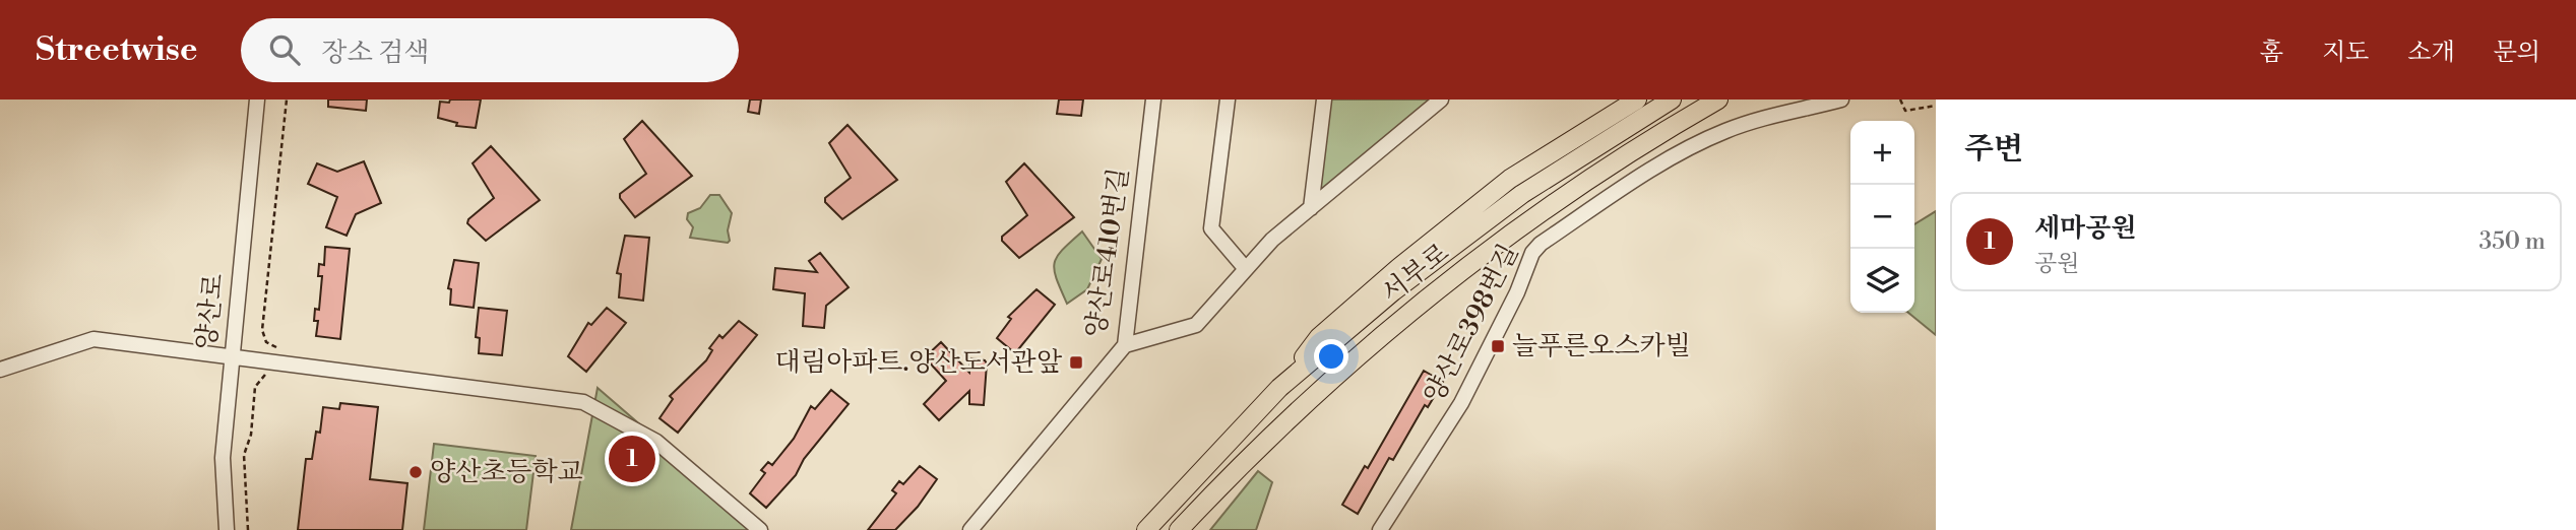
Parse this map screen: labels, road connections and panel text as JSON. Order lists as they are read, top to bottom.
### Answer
{
  "streets": {
    "main road": ["서부로"],
    "street": ["양산로410번길", "양산로", "양산로398번길"]
  },
  "places": {
    "transit": ["늘푸른오스카빌", "대림아파트.양산도서관앞"],
    "other": ["양산초등학교"]
  },
  "page": {
    "header": "Streetwise",
    "search": "장소 검색",
    "nav": [
      "홈",
      "지도",
      "소개",
      "문의"
    ],
    "heading": "주변",
    "map_buttons": ["+", "−"],
    "list": [
      {
        "mark": "1",
        "name": "세마공원",
        "note": "공원",
        "value": "350 m"
      }
    ],
    "pins": "1"
  }
}
